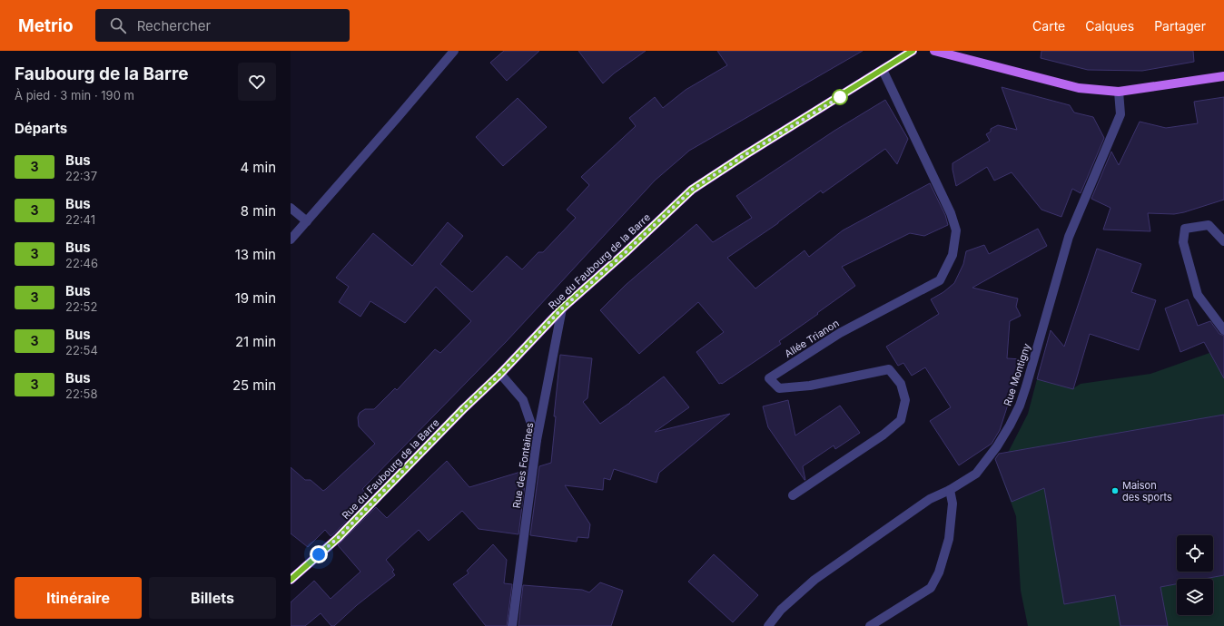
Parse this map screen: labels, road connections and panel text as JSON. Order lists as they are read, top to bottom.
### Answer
{
  "streets": {
    "main road": ["Rue du Faubourg de la Barre"],
    "street": ["Allée Trianon", "Rue Montigny", "Rue des Fontaines"]
  },
  "crossings": [
    ["Rue du Faubourg de la Barre", "Allée Trianon"],
    ["Rue du Faubourg de la Barre", "Rue des Fontaines"]
  ],
  "places": ["Maison des sports"],
  "lines": ["bus line 3"],
  "page": {
    "header": "Metrio",
    "search": "Rechercher",
    "nav": ["Carte", "Calques", "Partager"],
    "heading": [
      ["Faubourg de la Barre", "À pied · 3 min · 190 m"],
      "Départs"
    ],
    "list": [
      {
        "mark": "3",
        "name": "Bus",
        "note": "22:37",
        "value": "4 min"
      },
      {
        "mark": "3",
        "name": "Bus",
        "note": "22:41",
        "value": "8 min"
      },
      {
        "mark": "3",
        "name": "Bus",
        "note": "22:46",
        "value": "13 min"
      },
      {
        "mark": "3",
        "name": "Bus",
        "note": "22:52",
        "value": "19 min"
      },
      {
        "mark": "3",
        "name": "Bus",
        "note": "22:54",
        "value": "21 min"
      },
      {
        "mark": "3",
        "name": "Bus",
        "note": "22:58",
        "value": "25 min"
      }
    ],
    "buttons": ["Itinéraire", "Billets"]
  }
}
